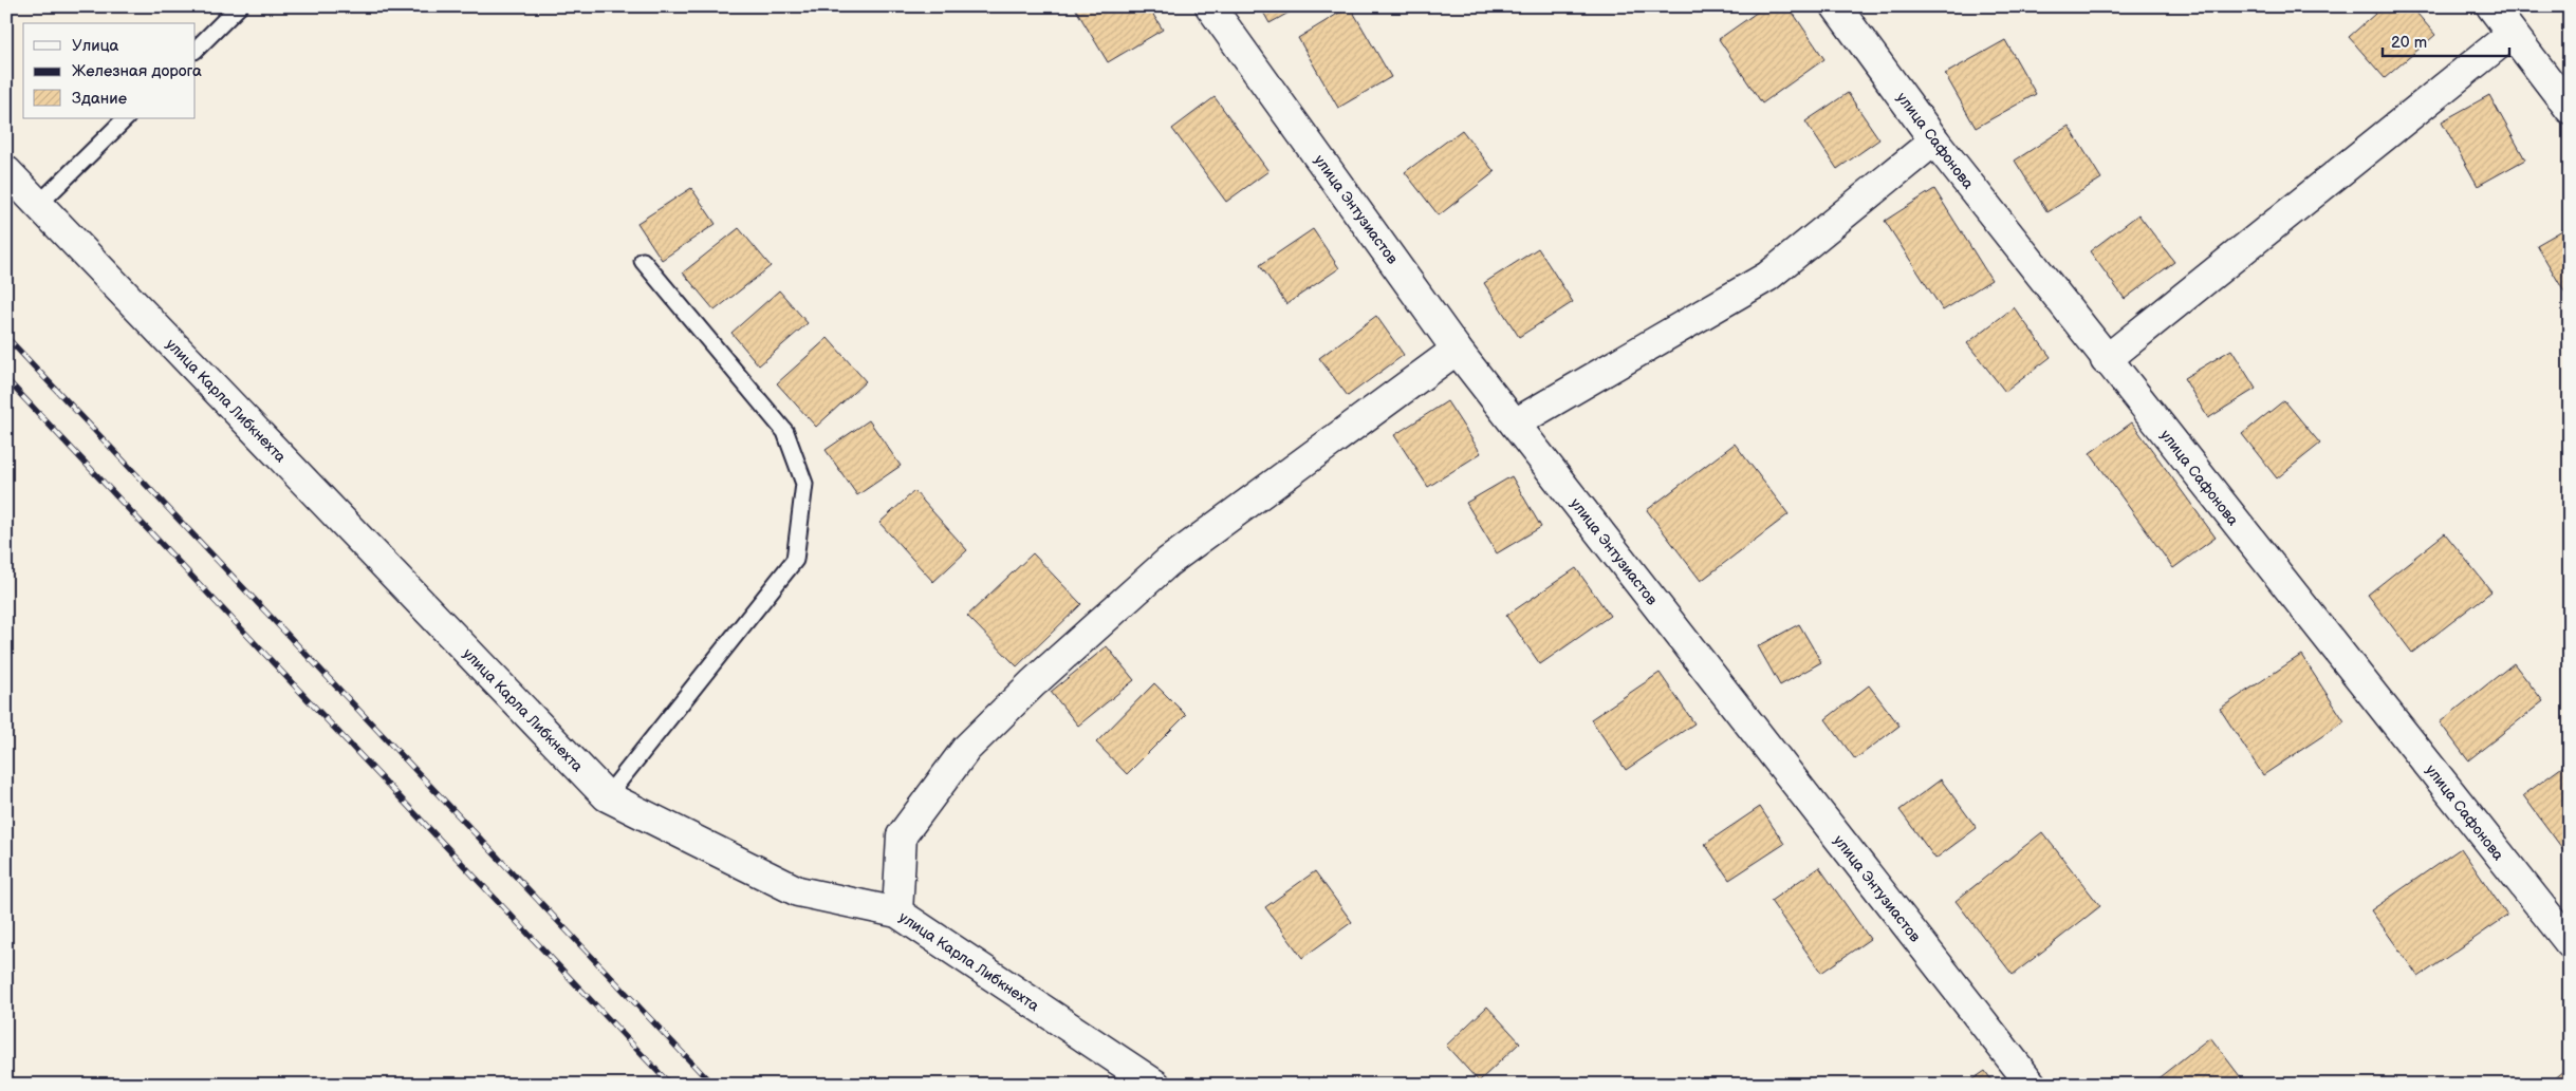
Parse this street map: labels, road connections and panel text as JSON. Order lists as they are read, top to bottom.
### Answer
{
  "streets": {
    "street": ["улица Сафонова", "улица Энтузиастов", "улица Карла Либкнехта"]
  },
  "legend": ["Улица", "Железная дорога", "Здание"],
  "scale_bar": "20 m"
}
